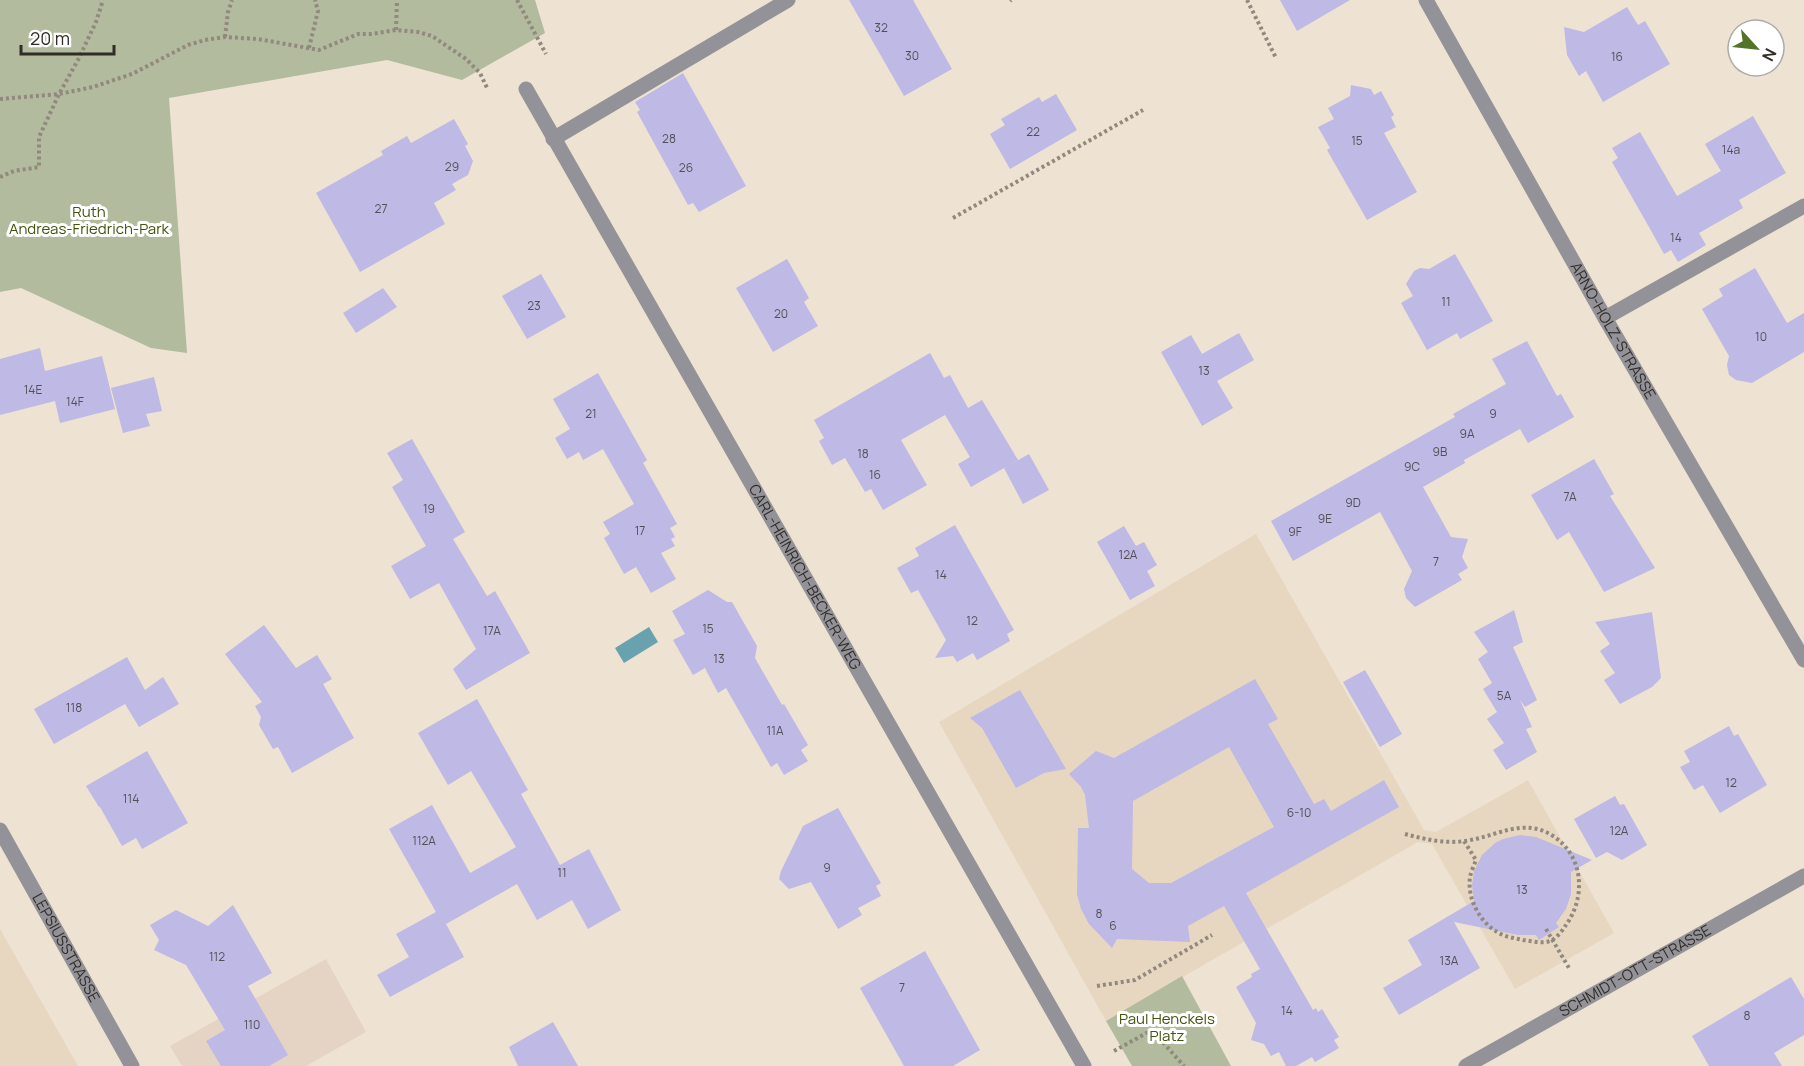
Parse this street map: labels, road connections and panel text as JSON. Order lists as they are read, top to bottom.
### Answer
{
  "streets": {
    "street": [
      "ARNO-HOLZ-STRASSE",
      "CARL-HEINRICH-BECKER-WEG",
      "LEPSIUSSTRASSE",
      "SCHMIDT-OTT-STRASSE"
    ]
  },
  "parks": ["Ruth Andreas-Friedrich-Park", "Paul Henckels Platz"],
  "house_numbers": [
    "32",
    "30",
    "16",
    "22",
    "28",
    "15",
    "14a",
    "29",
    "26",
    "27",
    "14",
    "11",
    "23",
    "20",
    "10",
    "13",
    "14E",
    "14F",
    "21",
    "9",
    "9A",
    "9B",
    "18",
    "9C",
    "16",
    "7A",
    "9D",
    "19",
    "9E",
    "17",
    "9F",
    "12A",
    "7",
    "14",
    "12",
    "15",
    "17A",
    "13",
    "5A",
    "118",
    "11A",
    "12",
    "114",
    "6-10",
    "12A",
    "112A",
    "9",
    "11",
    "13",
    "8",
    "6",
    "112",
    "13A",
    "7",
    "14",
    "8",
    "110"
  ],
  "scale_bar": "20 m",
  "north": "bottom right"
}
